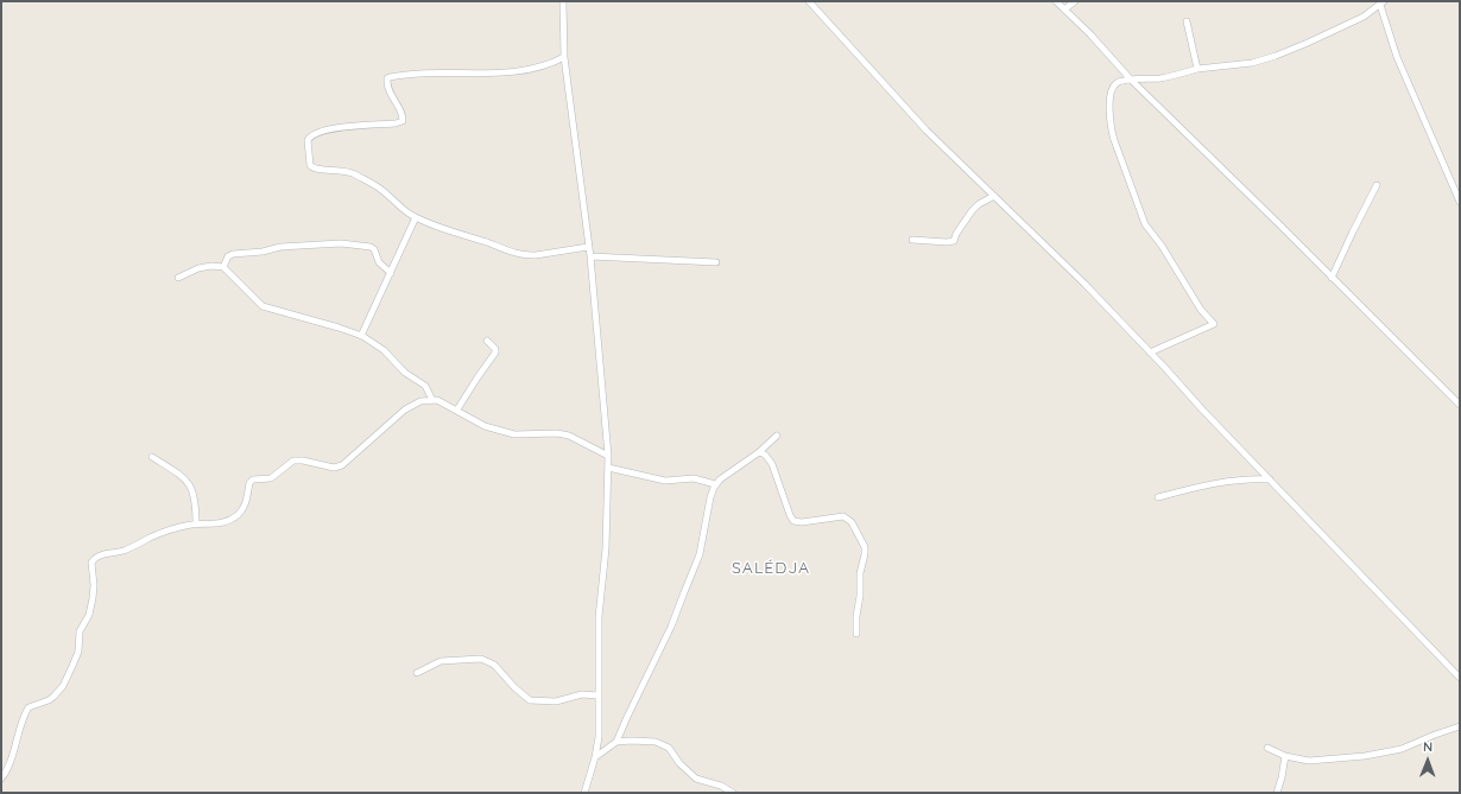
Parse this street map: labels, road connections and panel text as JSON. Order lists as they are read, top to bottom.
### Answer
{
  "districts": ["SALÉDJA"],
  "north": "top"
}
